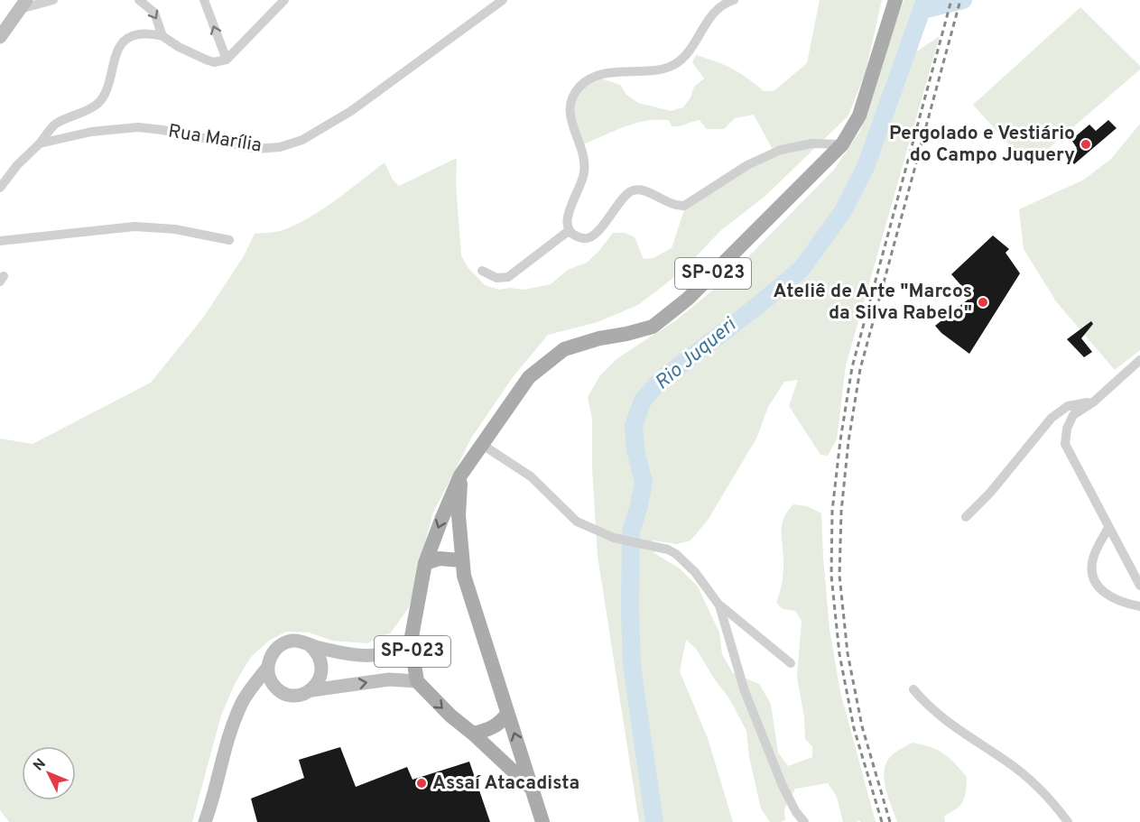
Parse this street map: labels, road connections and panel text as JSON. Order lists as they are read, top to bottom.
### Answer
{
  "streets": {
    "main road": ["SP-023"],
    "street": ["Rua Marília"]
  },
  "water": ["Rio Juqueri"],
  "places": ["Pergolado e Vestiário do Campo Juquery", "Ateliê de Arte \"Marcos da Silva Rabelo\"", "Assaí Atacadista"],
  "north": "top left"
}
